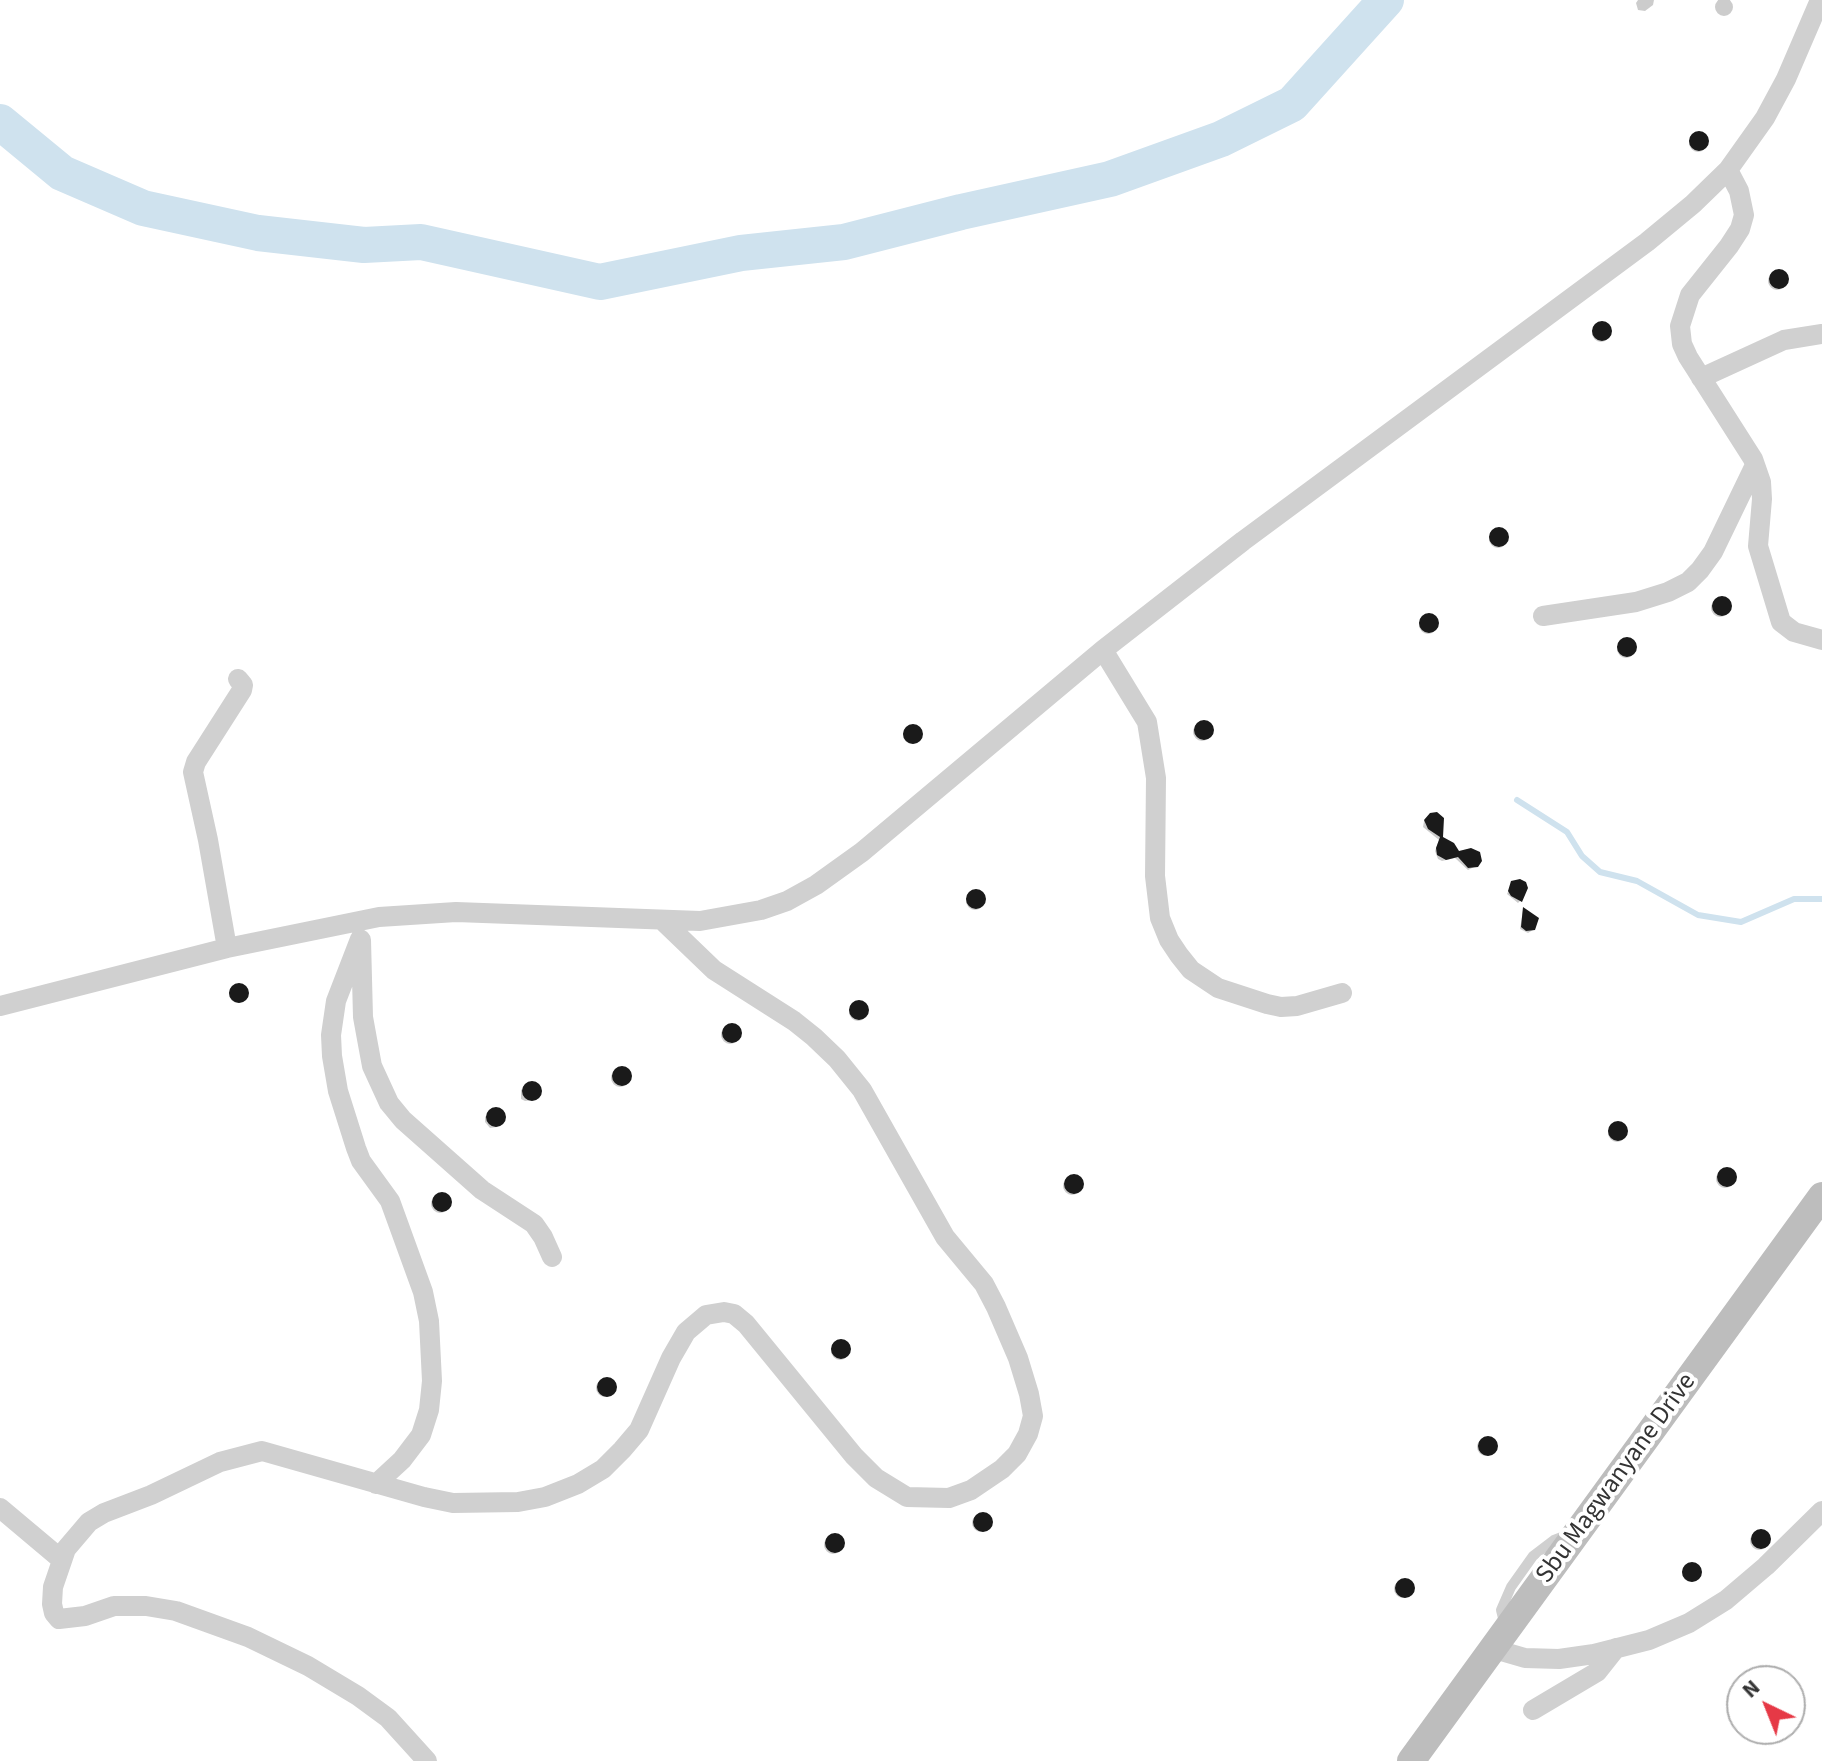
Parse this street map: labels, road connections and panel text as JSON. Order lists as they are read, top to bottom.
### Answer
{
  "streets": {
    "main road": ["Sbu Magwanyane Drive"]
  },
  "north": "top left"
}
